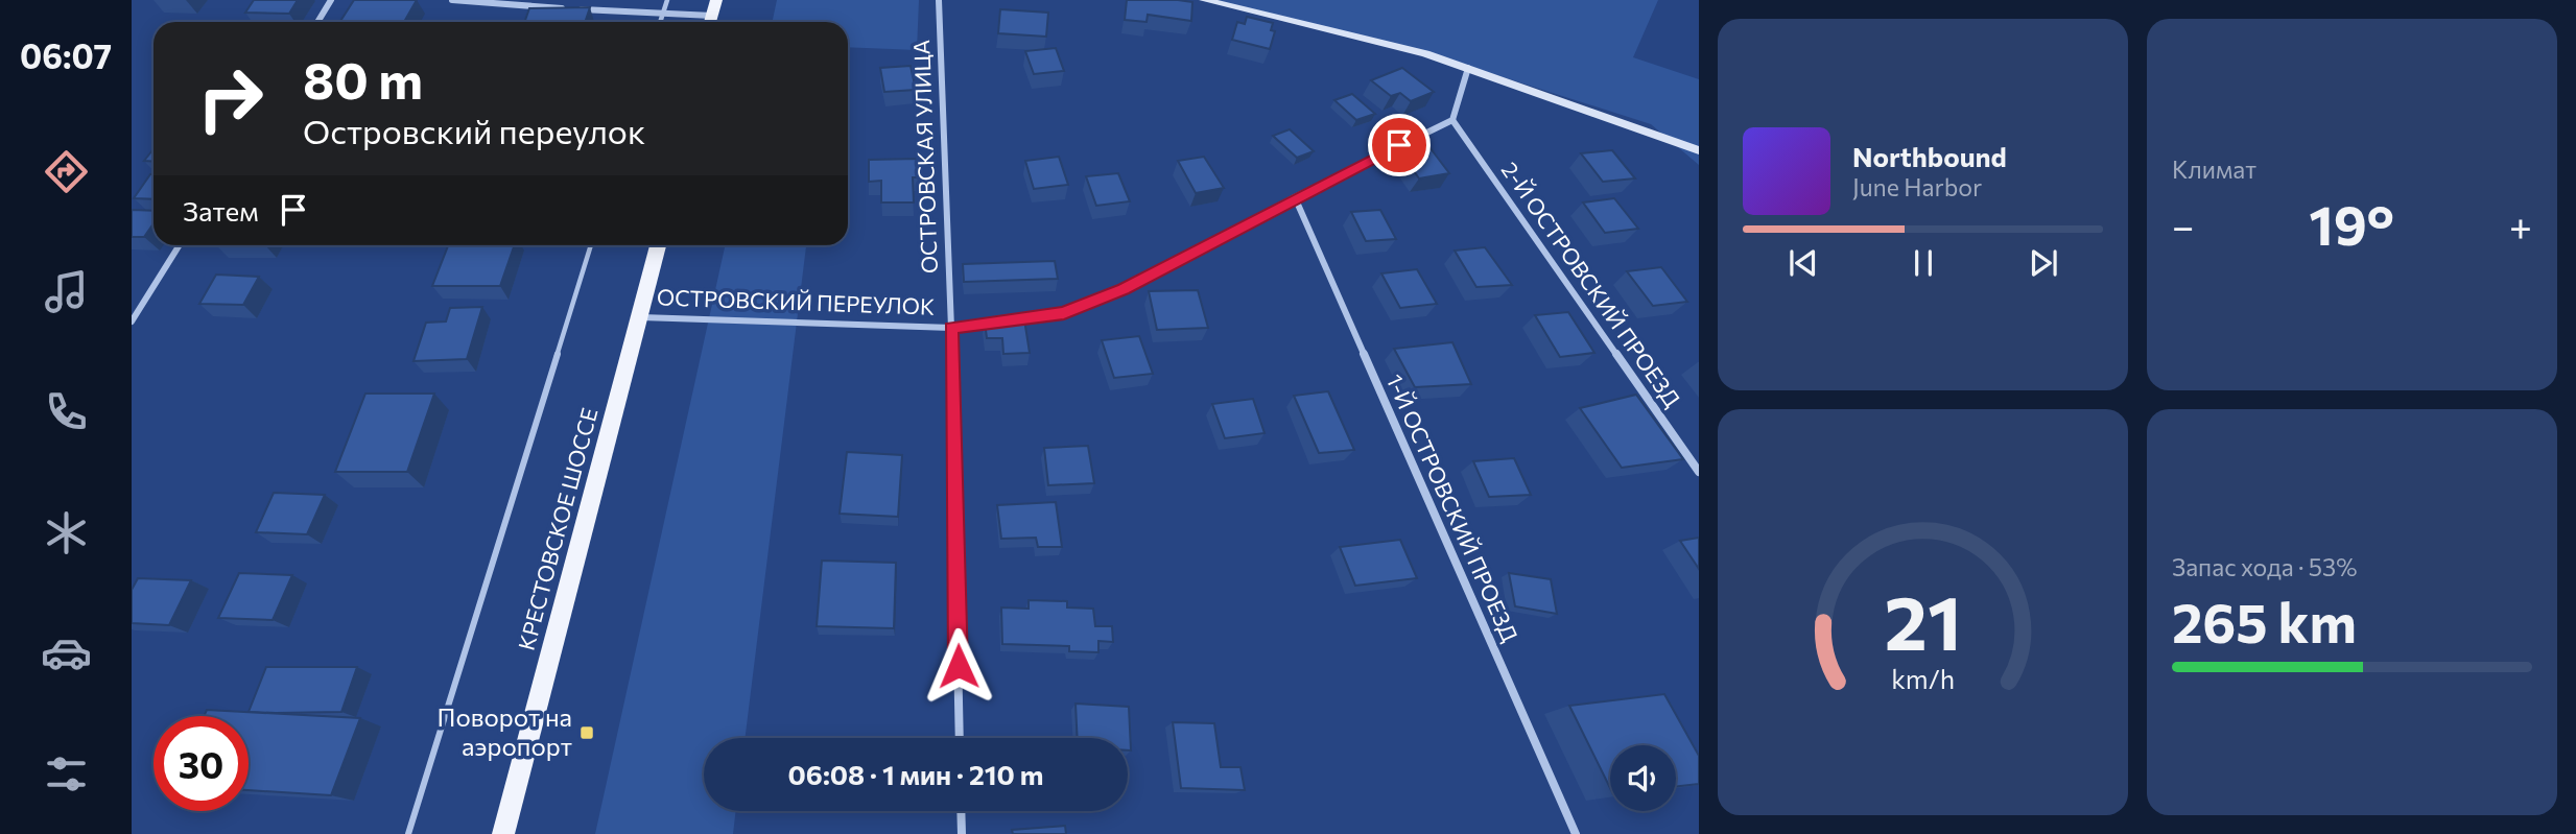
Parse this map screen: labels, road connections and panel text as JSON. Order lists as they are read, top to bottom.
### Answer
{
  "streets": {
    "main road": ["КРЕСТОВСКОЕ ШОССЕ"],
    "street": [
      "ОСТРОВСКАЯ УЛИЦА",
      "2-Й ОСТРОВСКИЙ ПРОЕЗД",
      "ОСТРОВСКИЙ ПЕРЕУЛОК",
      "1-Й ОСТРОВСКИЙ ПРОЕЗД"
    ]
  },
  "crossings": [
    ["ОСТРОВСКАЯ УЛИЦА", "ОСТРОВСКИЙ ПЕРЕУЛОК"],
    ["2-Й ОСТРОВСКИЙ ПРОЕЗД", "ОСТРОВСКИЙ ПЕРЕУЛОК"],
    ["ОСТРОВСКИЙ ПЕРЕУЛОК", "1-Й ОСТРОВСКИЙ ПРОЕЗД"],
    ["ОСТРОВСКИЙ ПЕРЕУЛОК", "КРЕСТОВСКОЕ ШОССЕ"]
  ],
  "places": {
    "transit": ["Поворот на аэропорт"]
  },
  "page": {
    "tabs": "06:07",
    "tile": [
      "Климат",
      ["Запас хода · 53%", "265 km"]
    ],
    "turn": ["80 m", "Островский переулок"],
    "song": ["Northbound", "June Harbor"],
    "then": "Затем",
    "heat": ["−", "19°", "+"],
    "limit": "30",
    "trip": "06:08 · 1 мин · 210 m",
    "gauge": ["21", "km/h"]
  }
}
